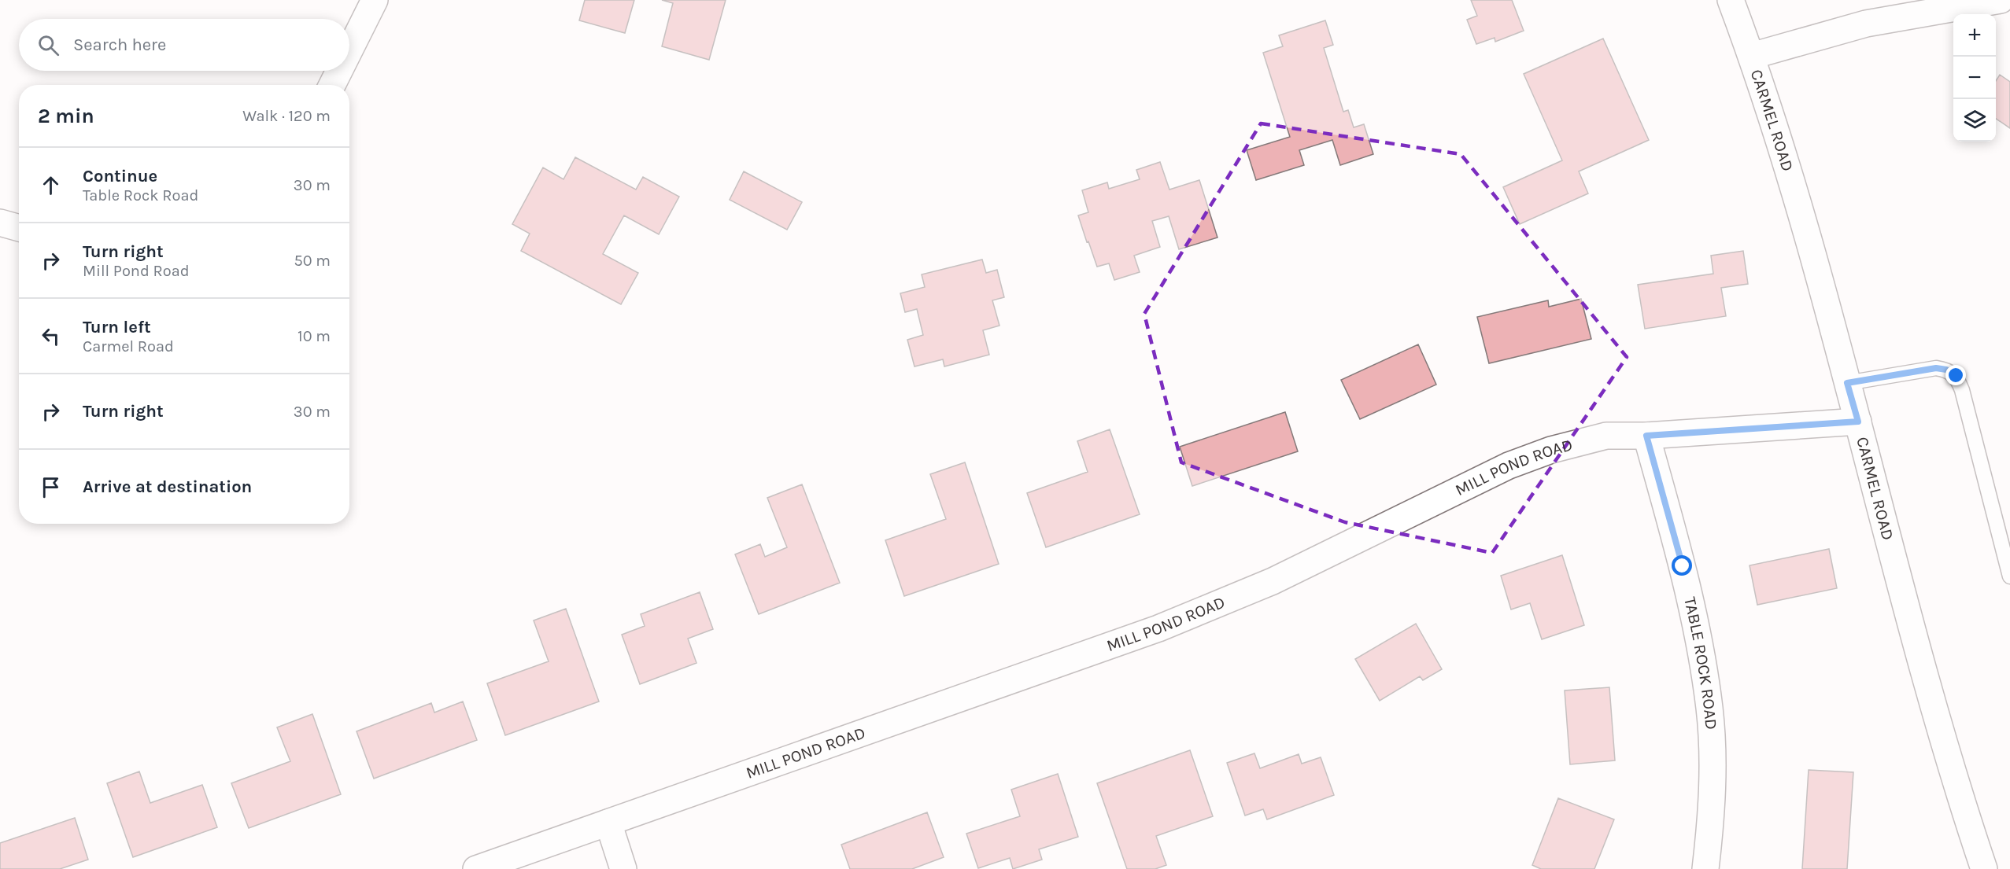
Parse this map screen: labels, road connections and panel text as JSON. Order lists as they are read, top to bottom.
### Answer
{
  "streets": {
    "street": ["CARMEL ROAD", "MILL POND ROAD", "TABLE ROCK ROAD"]
  },
  "crossings": [
    ["CARMEL ROAD", "MILL POND ROAD"],
    ["MILL POND ROAD", "TABLE ROCK ROAD"]
  ],
  "page": {
    "map_buttons": ["+", "−"],
    "search": "Search here",
    "heading": ["2 min", "Walk · 120 m"],
    "list": [
      ["Continue", "Table Rock Road", "30 m"],
      ["Turn right", "Mill Pond Road", "50 m"],
      ["Turn left", "Carmel Road", "10 m"],
      ["Turn right", "30 m"],
      "Arrive at destination"
    ]
  }
}
